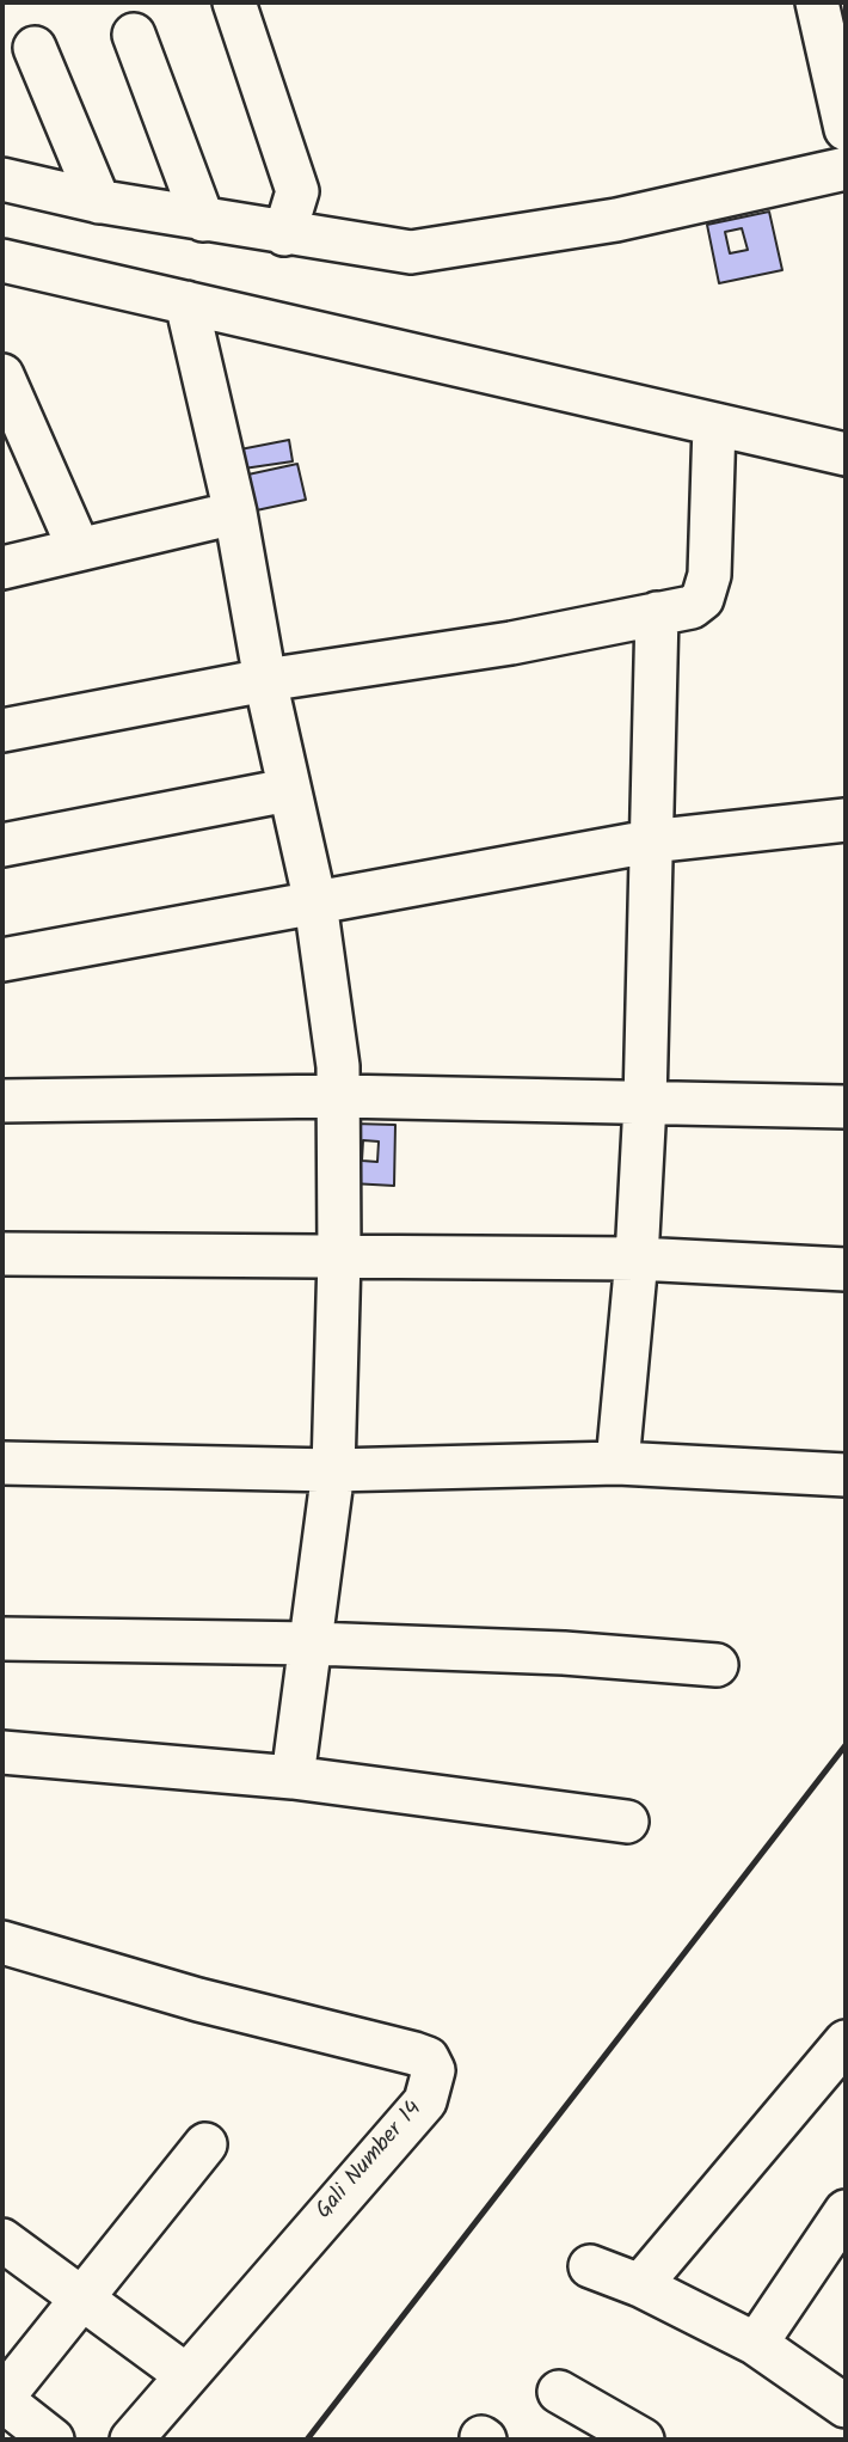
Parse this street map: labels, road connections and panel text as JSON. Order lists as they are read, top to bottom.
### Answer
{
  "streets": {
    "street": ["Gali Number 14"]
  }
}
